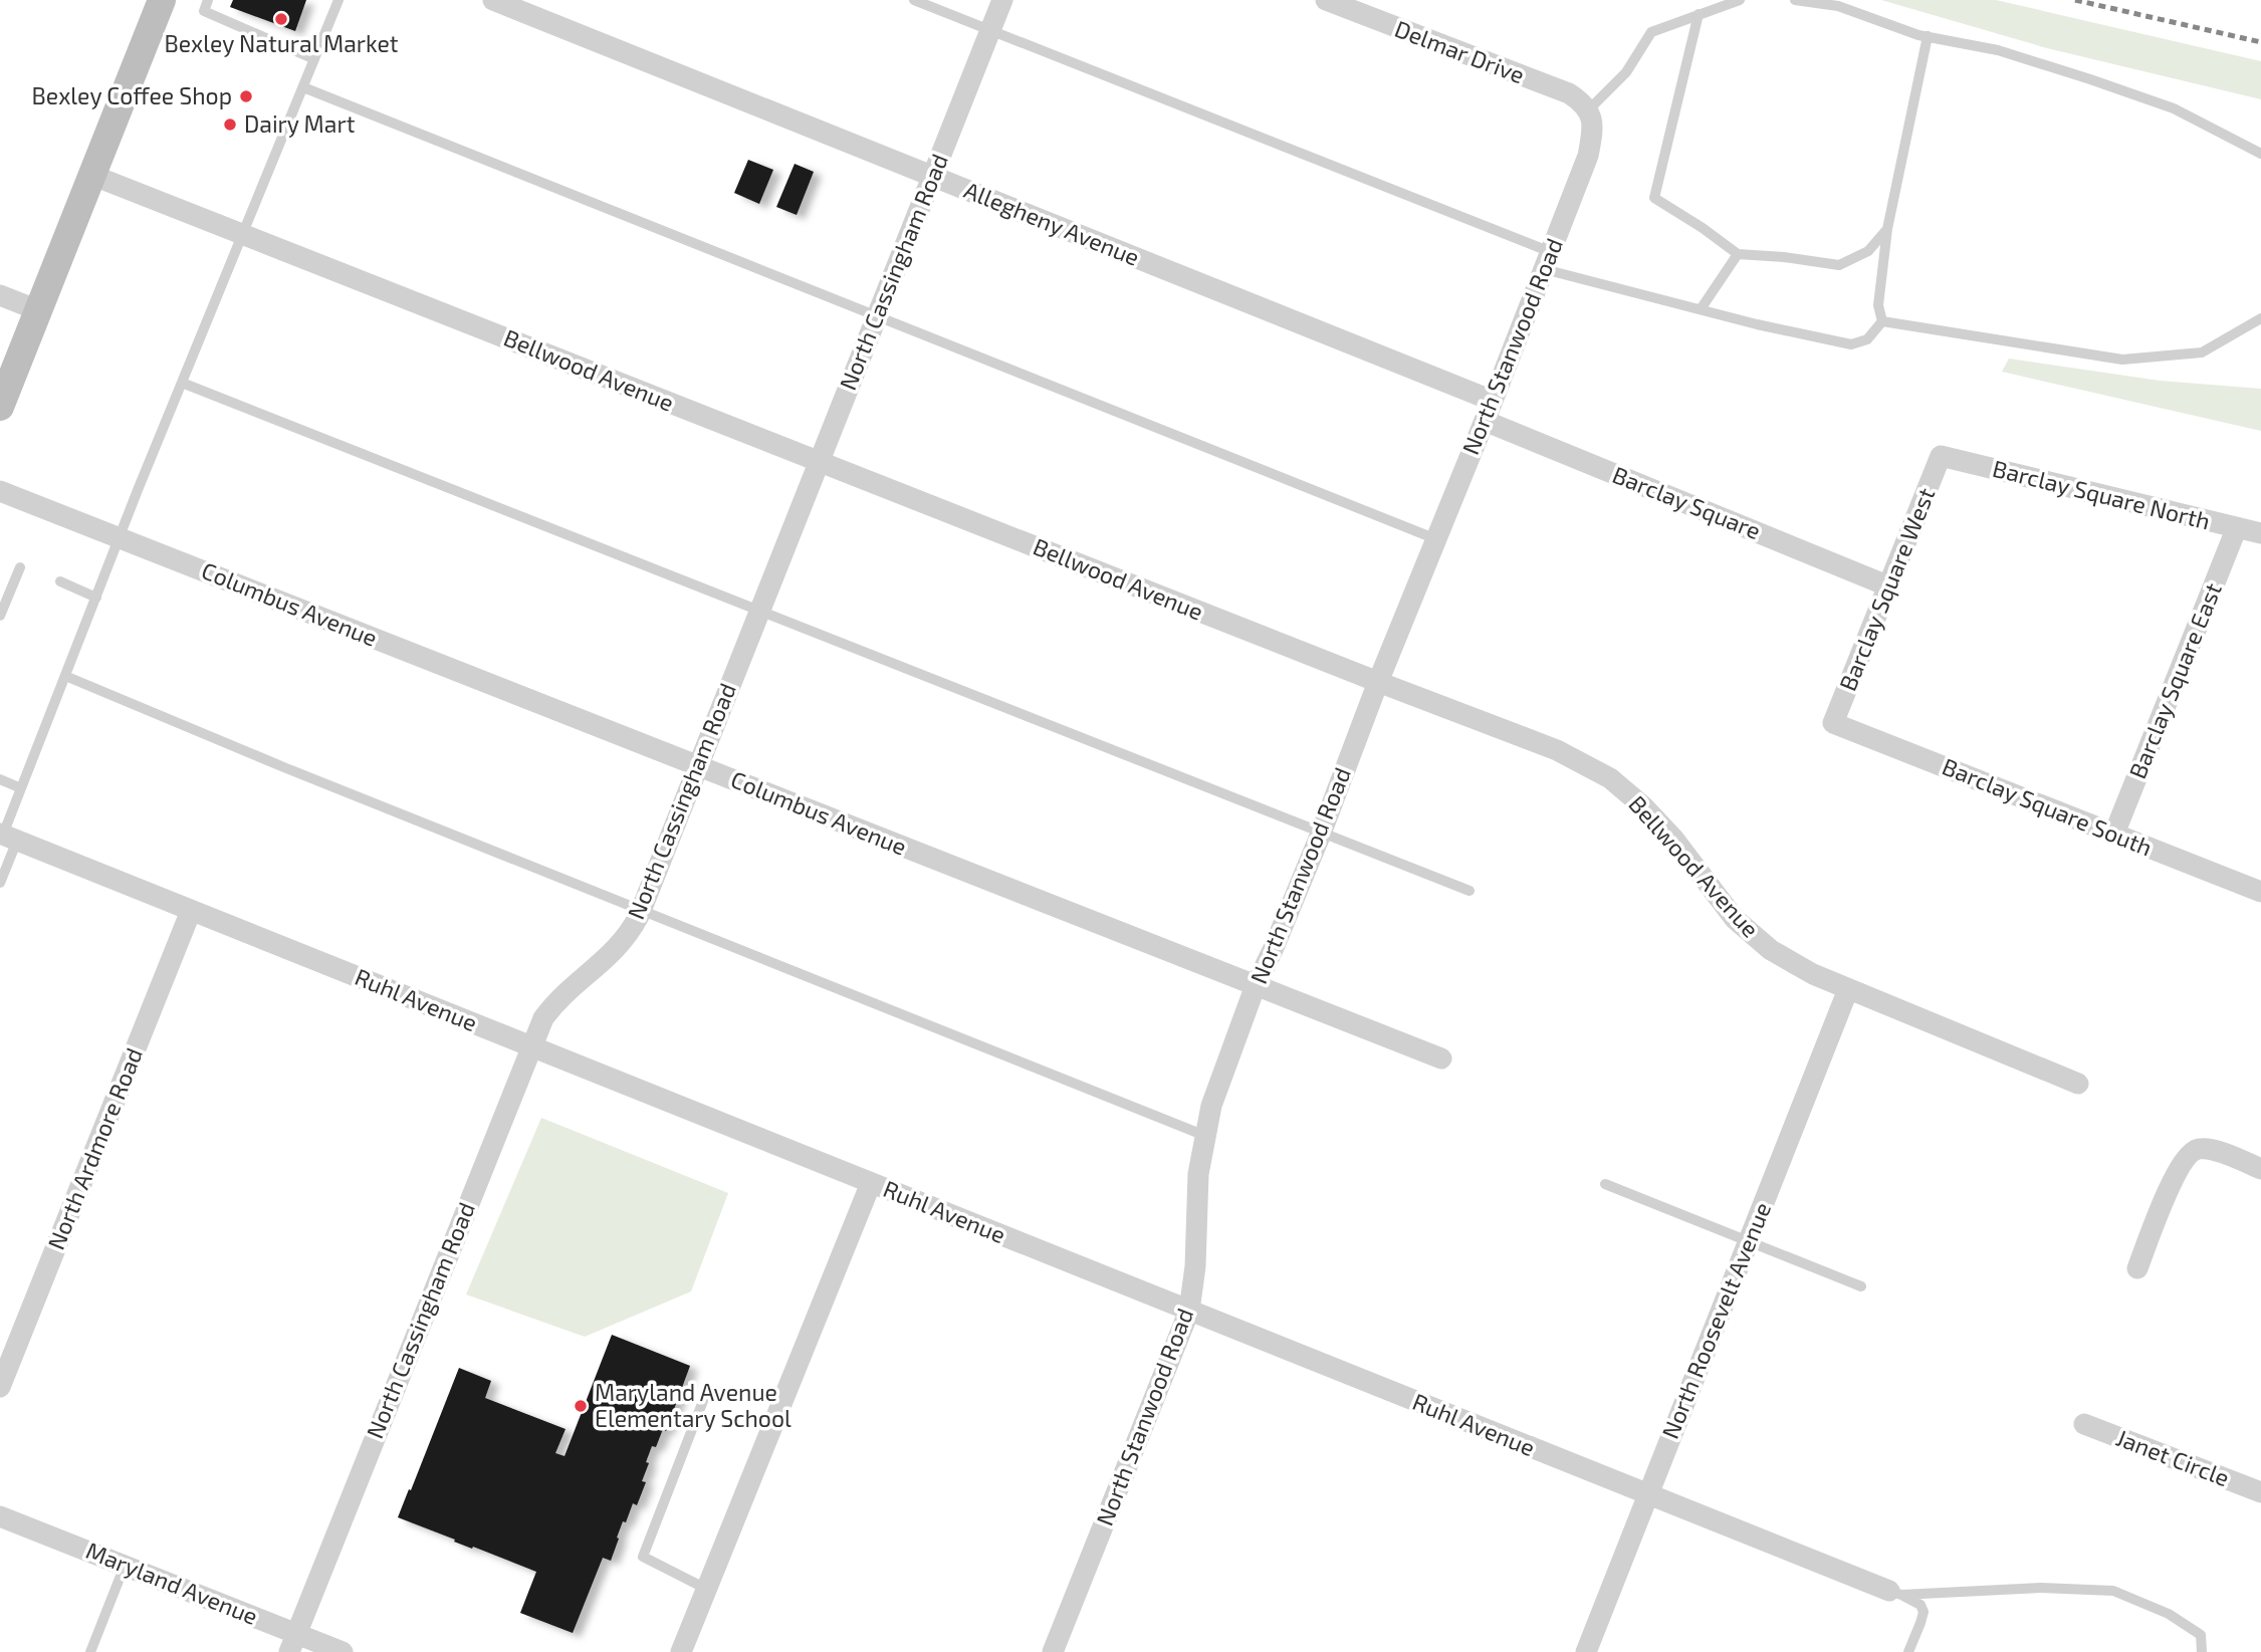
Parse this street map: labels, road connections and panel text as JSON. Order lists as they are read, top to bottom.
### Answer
{
  "streets": {
    "street": [
      "Delmar Drive",
      "Allegheny Avenue",
      "North Cassingham Road",
      "North Stanwood Road",
      "Bellwood Avenue",
      "Barclay Square North",
      "Barclay Square",
      "Barclay Square West",
      "Columbus Avenue",
      "Barclay Square East",
      "Barclay Square South",
      "Ruhl Avenue",
      "North Ardmore Road",
      "North Roosevelt Avenue",
      "Janet Circle",
      "Maryland Avenue"
    ]
  },
  "crossings": [
    ["Delmar Drive", "North Stanwood Road"],
    ["Allegheny Avenue", "North Cassingham Road"],
    ["Allegheny Avenue", "North Stanwood Road"],
    ["North Cassingham Road", "Bellwood Avenue"],
    ["North Cassingham Road", "Columbus Avenue"],
    ["North Cassingham Road", "Ruhl Avenue"],
    ["North Cassingham Road", "Maryland Avenue"],
    ["North Stanwood Road", "Bellwood Avenue"],
    ["North Stanwood Road", "Barclay Square"],
    ["North Stanwood Road", "Columbus Avenue"],
    ["North Stanwood Road", "Ruhl Avenue"],
    ["Bellwood Avenue", "North Roosevelt Avenue"],
    ["Barclay Square North", "Barclay Square West"],
    ["Barclay Square North", "Barclay Square East"],
    ["Barclay Square", "Barclay Square West"],
    ["Barclay Square West", "Barclay Square South"],
    ["Barclay Square East", "Barclay Square South"],
    ["Ruhl Avenue", "North Ardmore Road"],
    ["Ruhl Avenue", "North Roosevelt Avenue"]
  ],
  "places": [
    "Bexley Natural Market",
    "Bexley Coffee Shop",
    "Dairy Mart",
    "Maryland Avenue Elementary School"
  ]
}
